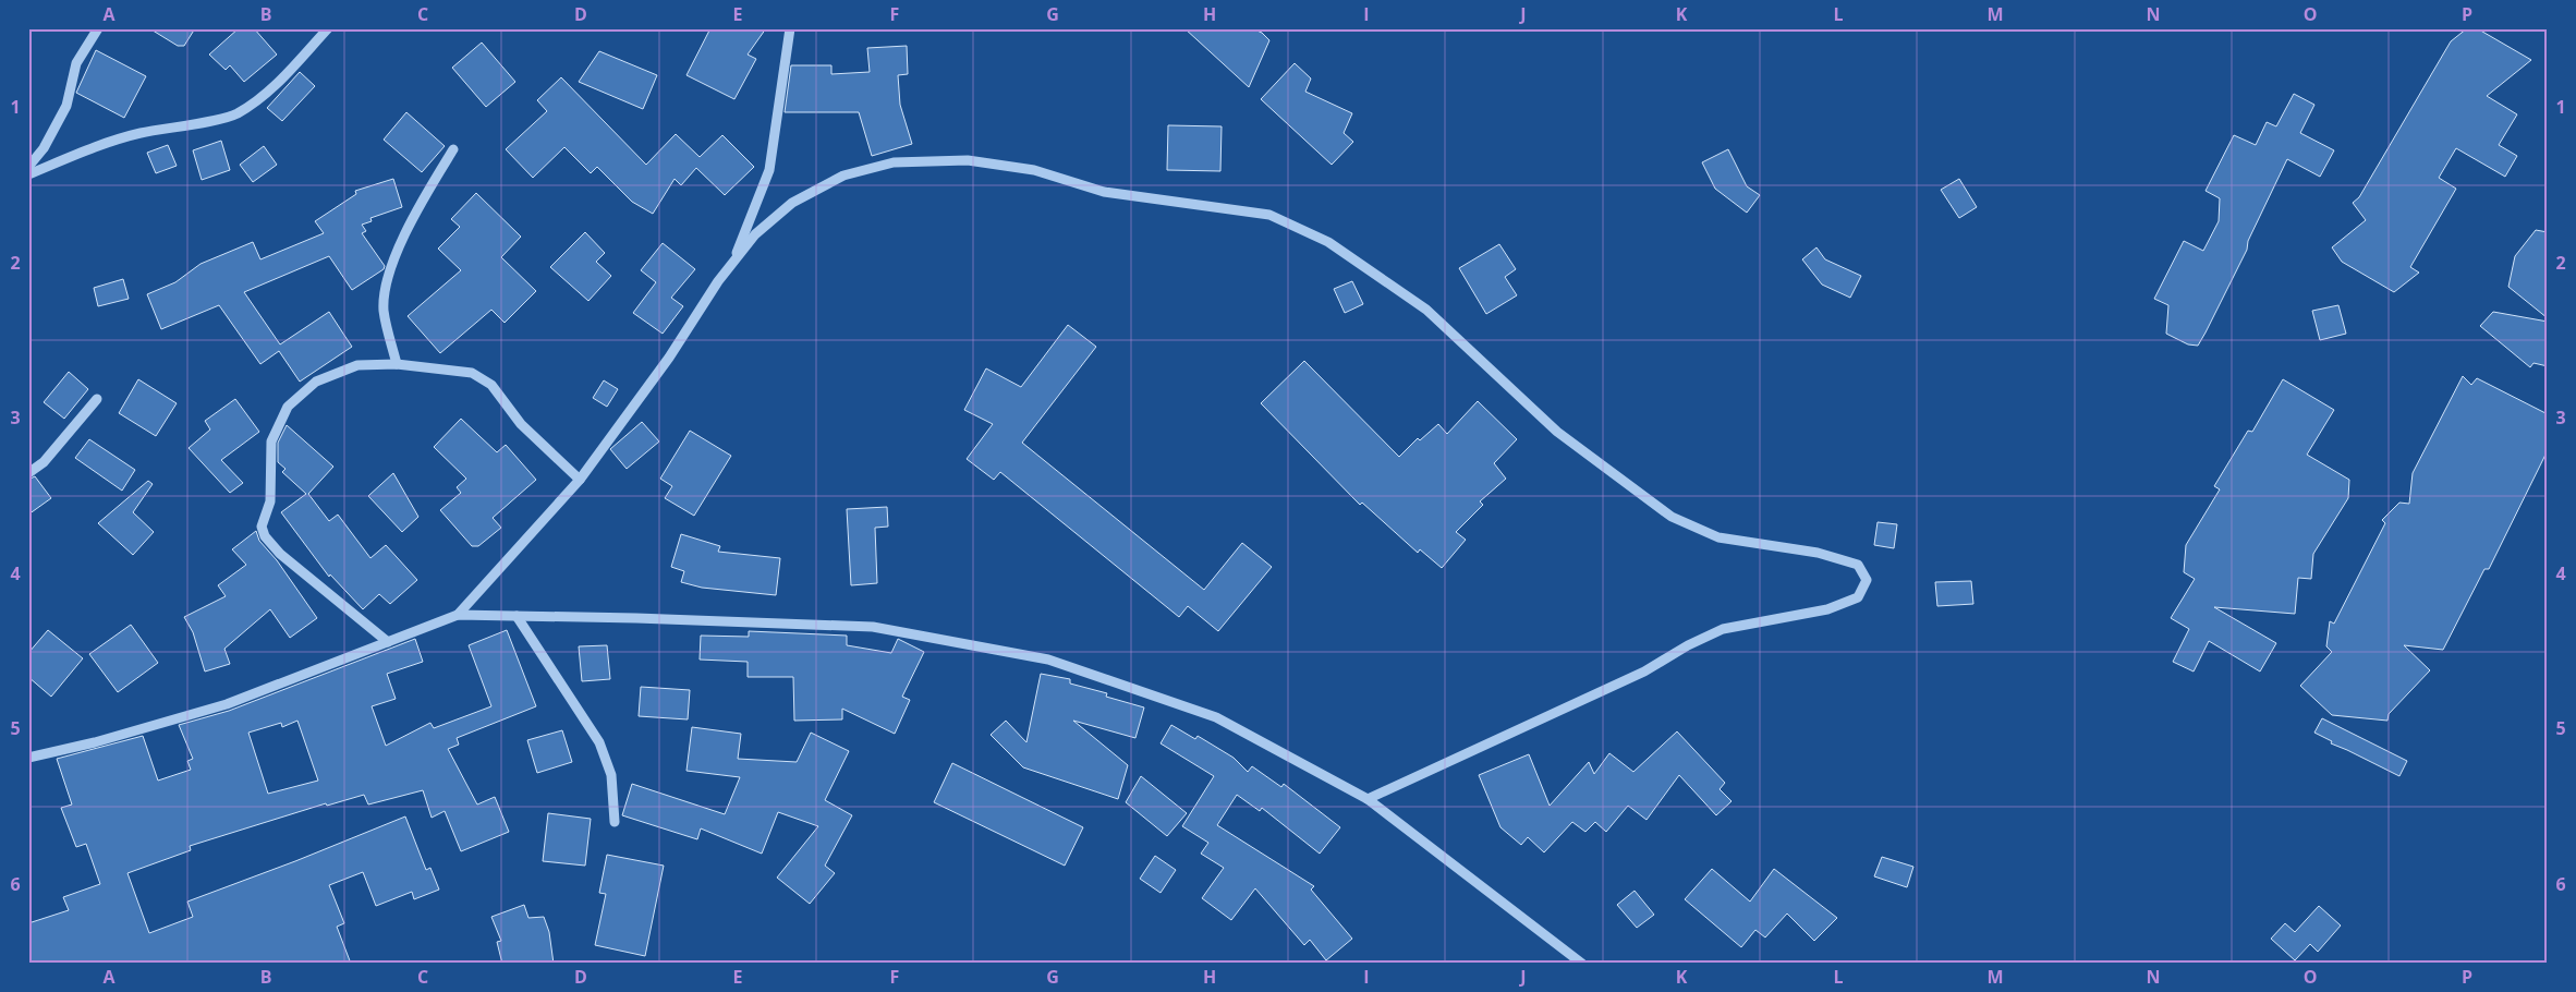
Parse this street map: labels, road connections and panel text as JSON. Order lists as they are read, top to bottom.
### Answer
{
  "grid": {
    "columns": [
      "A",
      "B",
      "C",
      "D",
      "E",
      "F",
      "G",
      "H",
      "I",
      "J",
      "K",
      "L",
      "M",
      "N",
      "O",
      "P"
    ],
    "rows": [
      "1",
      "2",
      "3",
      "4",
      "5",
      "6"
    ]
  }
}
